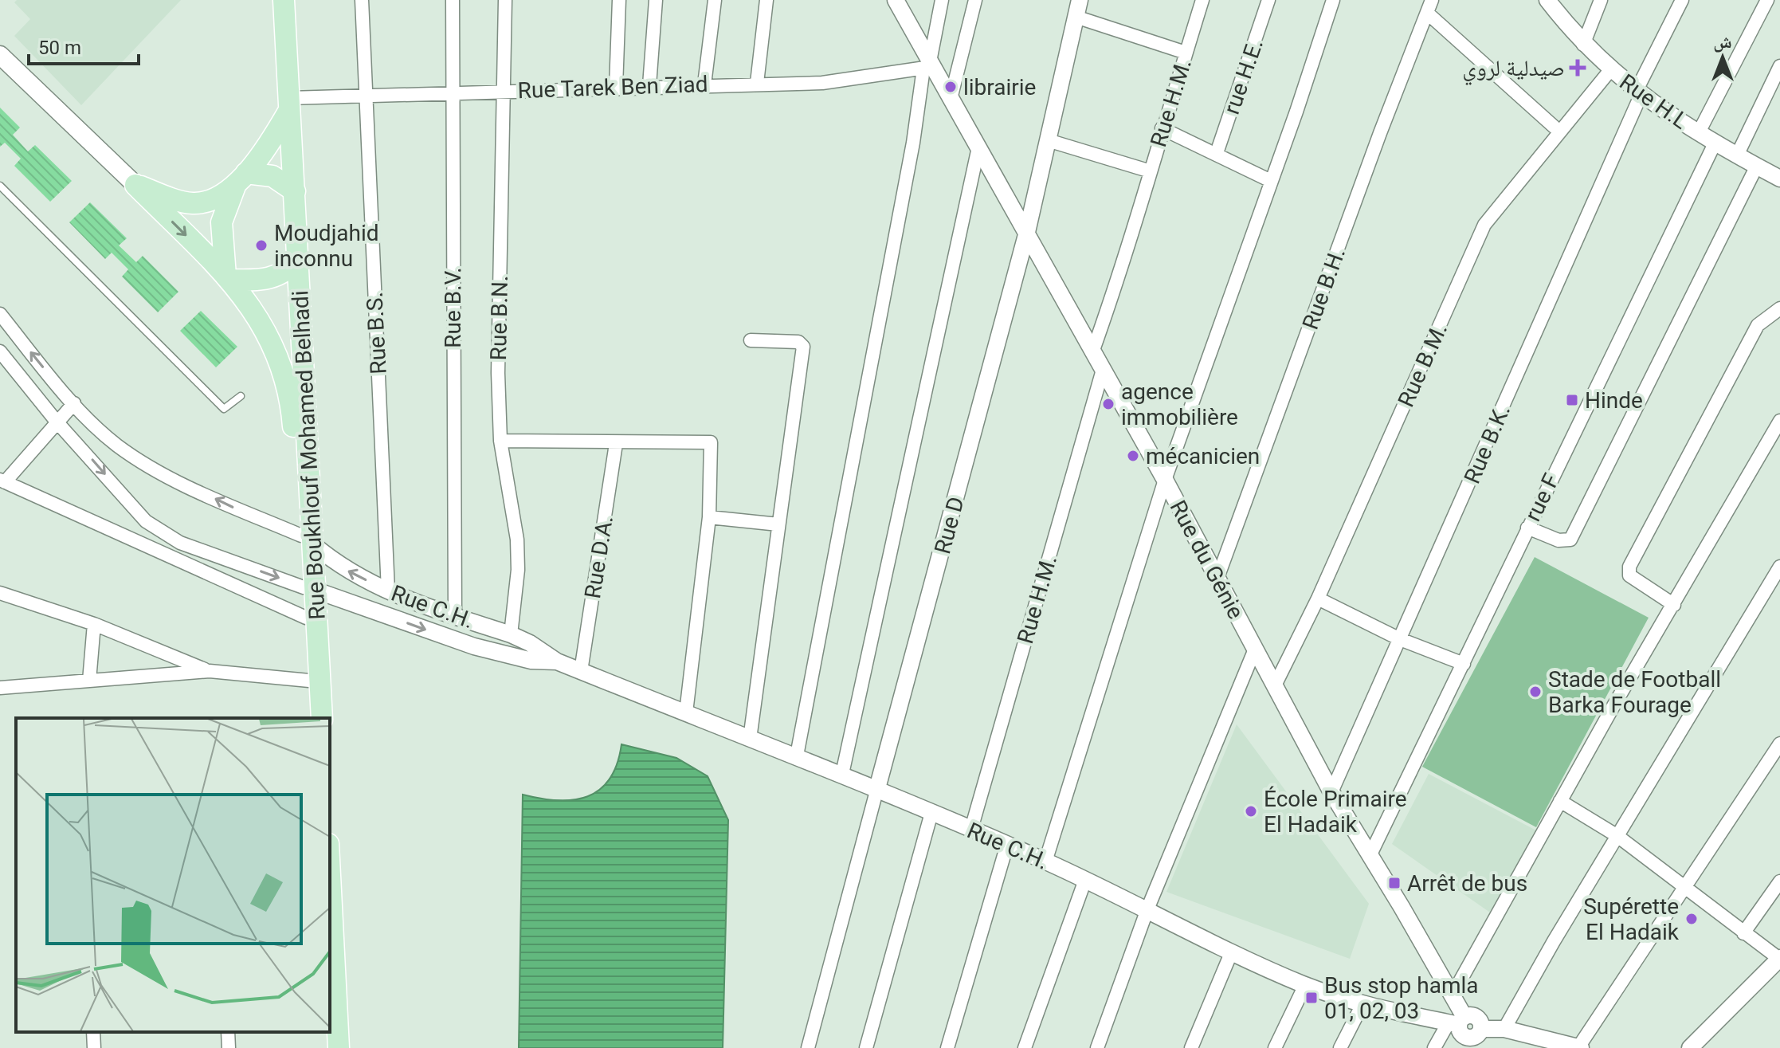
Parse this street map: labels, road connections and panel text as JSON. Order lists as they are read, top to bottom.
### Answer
{
  "streets": {
    "main road": ["Rue Boukhlouf Mohamed Belhadi"],
    "street": [
      "rue H.E.",
      "Rue Tarek Ben Ziad",
      "Rue H.L",
      "Rue H.M.",
      "Rue B.H.",
      "Rue B.V.",
      "Rue B.N.",
      "Rue B.S.",
      "Rue B.M.",
      "Rue B.K.",
      "rue F",
      "Rue D",
      "Rue D.A.",
      "Rue du Génie",
      "Rue C.H."
    ]
  },
  "crossings": [
    ["Rue Tarek Ben Ziad", "Rue B.V."],
    ["Rue Tarek Ben Ziad", "Rue B.N."],
    ["Rue Tarek Ben Ziad", "Rue B.S."],
    ["Rue Tarek Ben Ziad", "Rue Boukhlouf Mohamed Belhadi"],
    ["Rue Tarek Ben Ziad", "Rue du Génie"],
    ["Rue H.L", "Rue B.M."],
    ["Rue H.L", "Rue B.K."],
    ["Rue H.L", "rue F"],
    ["Rue H.M.", "Rue du Génie"],
    ["Rue H.M.", "Rue C.H."],
    ["Rue B.H.", "Rue du Génie"],
    ["Rue B.V.", "Rue C.H."],
    ["Rue B.N.", "Rue C.H."],
    ["Rue B.S.", "Rue C.H."],
    ["Rue B.M.", "Rue du Génie"],
    ["Rue B.K.", "Rue du Génie"],
    ["Rue Boukhlouf Mohamed Belhadi", "Rue C.H."],
    ["rue F", "Rue du Génie"],
    ["Rue D", "Rue du Génie"],
    ["Rue D", "Rue C.H."],
    ["Rue D.A.", "Rue C.H."],
    ["Rue du Génie", "Rue C.H."]
  ],
  "places": {
    "health": ["صيدلية لروي"],
    "other": [
      "librairie",
      "Moudjahid inconnu",
      "agence immobilière",
      "mécanicien",
      "Stade de Football Barka Fourage",
      "École Primaire El Hadaik",
      "Supérette El Hadaik"
    ],
    "transit": ["Hinde", "Arrêt de bus", "Bus stop hamla 01, 02, 03"]
  },
  "scale_bar": "50 m",
  "north": "top"
}
